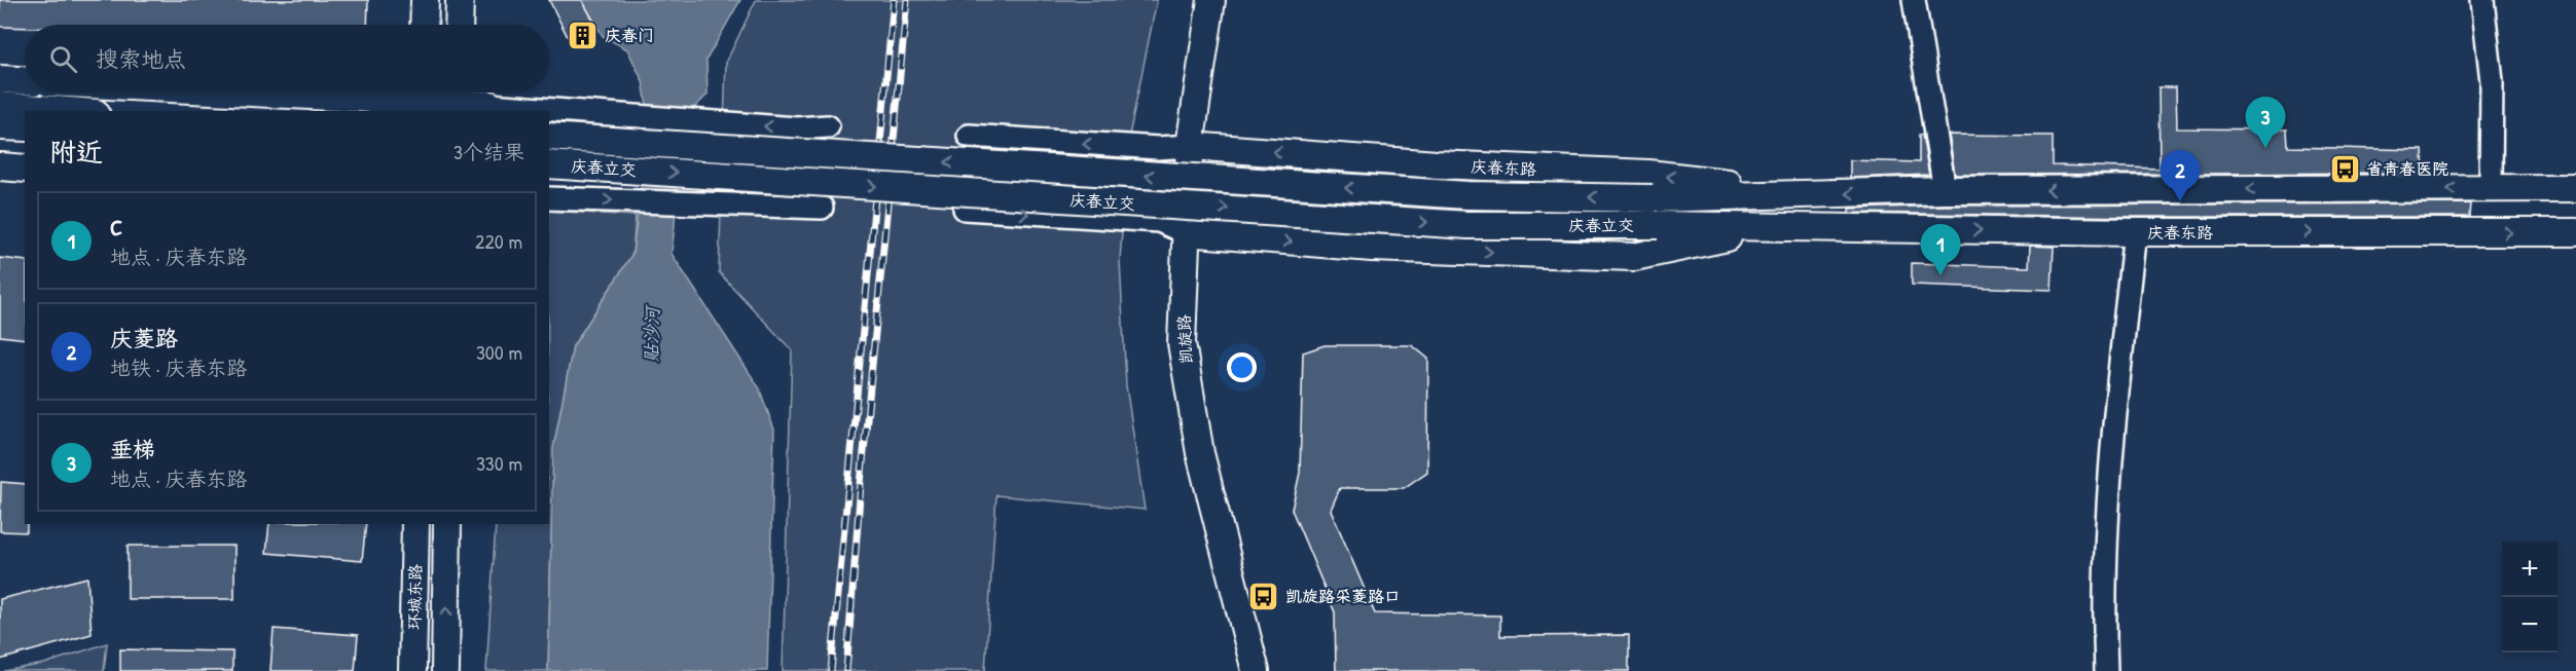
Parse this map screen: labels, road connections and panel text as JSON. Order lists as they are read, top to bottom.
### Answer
{
  "streets": {
    "main road": [
      "庆春立交",
      "庆春东路",
      "凯旋路",
      "环城东路"
    ]
  },
  "crossings": [
    ["庆春立交", "庆春东路"],
    ["庆春东路", "凯旋路"]
  ],
  "water": ["贴沙河"],
  "places": {
    "building": ["庆春门"],
    "bus stop": ["省青春医院", "凯旋路采菱路口"]
  },
  "page": {
    "search": "搜索地点",
    "pins": ["3", "2", "1"],
    "heading": ["附近", "3个结果"],
    "list": [
      {
        "mark": "1",
        "name": "C",
        "note": "地点 · 庆春东路",
        "value": "220 m"
      },
      {
        "mark": "2",
        "name": "庆菱路",
        "note": "地铁 · 庆春东路",
        "value": "300 m"
      },
      {
        "mark": "3",
        "name": "垂梯",
        "note": "地点 · 庆春东路",
        "value": "330 m"
      }
    ],
    "map_buttons": ["+", "−"]
  }
}
